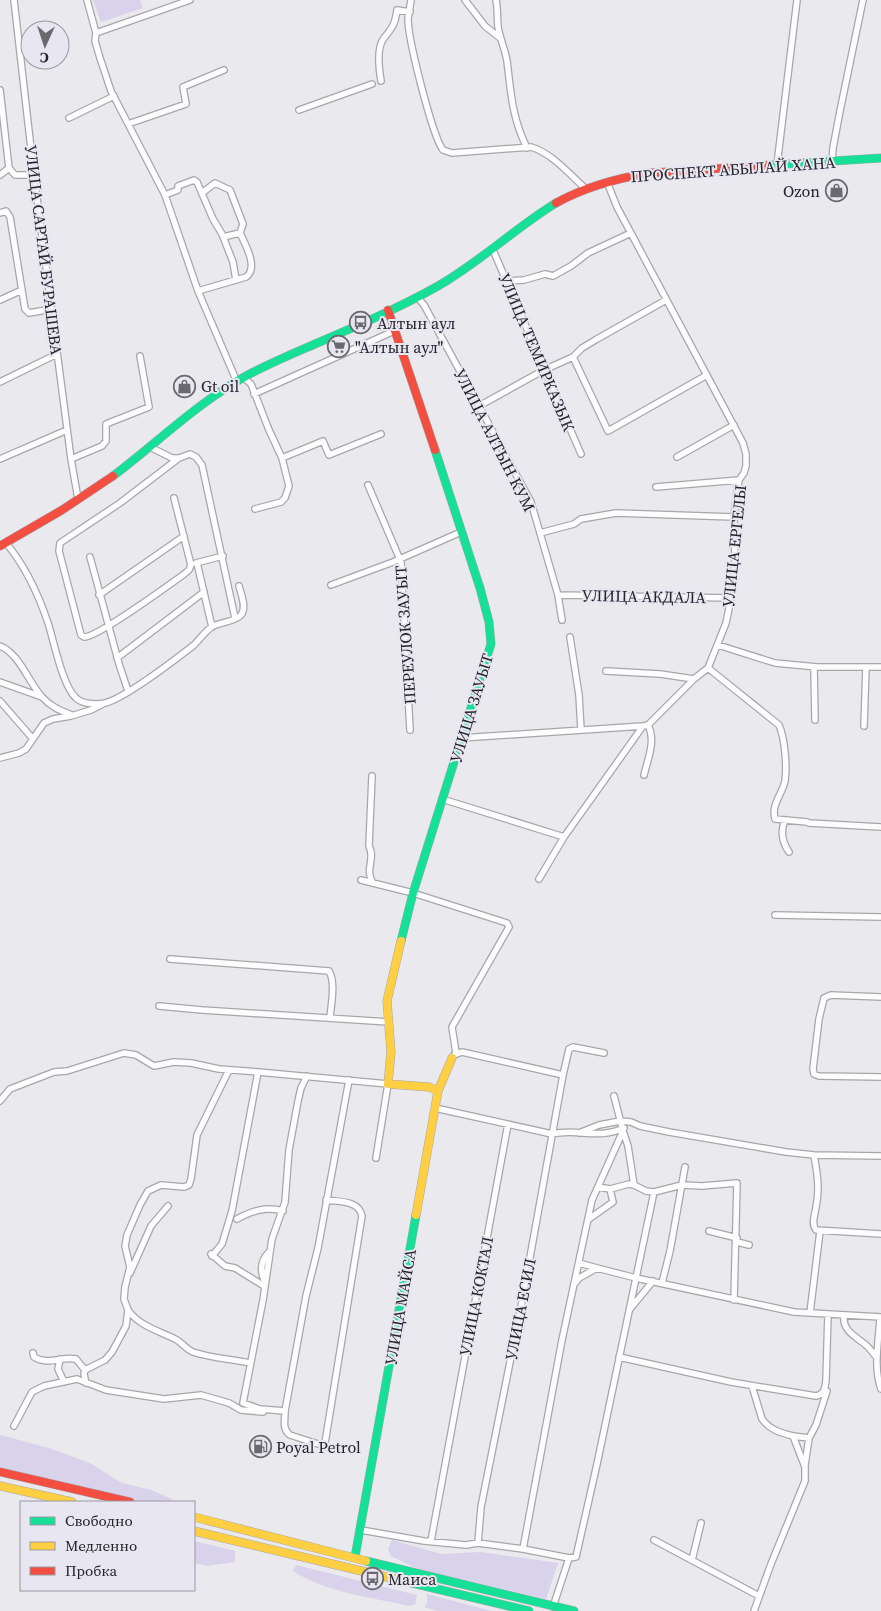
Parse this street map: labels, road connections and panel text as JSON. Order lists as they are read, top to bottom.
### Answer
{
  "streets": {
    "main road": ["ПРОСПЕКТ АБЫЛАЙ ХАНА", "УЛИЦА ЗАУЫТ", "УЛИЦА МАЙСА"],
    "street": [
      "УЛИЦА САРТАЙ БУРАШЕВА",
      "УЛИЦА ТЕМИРКАЗЫК",
      "УЛИЦА АЛТЫН КУМ",
      "УЛИЦА ЕРГЕЛЫ",
      "УЛИЦА АКДАЛА",
      "ПЕРЕУЛОК ЗАУЫТ",
      "УЛИЦА КОКТАЛ",
      "УЛИЦА ЕСИЛ"
    ]
  },
  "crossings": [
    ["ПРОСПЕКТ АБЫЛАЙ ХАНА", "УЛИЦА САРТАЙ БУРАШЕВА"],
    ["ПРОСПЕКТ АБЫЛАЙ ХАНА", "УЛИЦА ТЕМИРКАЗЫК"],
    ["ПРОСПЕКТ АБЫЛАЙ ХАНА", "УЛИЦА АЛТЫН КУМ"],
    ["ПРОСПЕКТ АБЫЛАЙ ХАНА", "УЛИЦА ЕРГЕЛЫ"],
    ["ПРОСПЕКТ АБЫЛАЙ ХАНА", "УЛИЦА ЗАУЫТ"],
    ["УЛИЦА АЛТЫН КУМ", "УЛИЦА АКДАЛА"],
    ["УЛИЦА ЕРГЕЛЫ", "УЛИЦА АКДАЛА"]
  ],
  "places": {
    "shop": ["Ozon", "Gt oil"],
    "bus stop": ["Алтын аул", "Маиса"],
    "supermarket": ["\"Алтын аул\""],
    "fuel station": ["Poyal Petrol"]
  },
  "legend": ["Свободно", "Медленно", "Пробка"],
  "north": "bottom"
}
